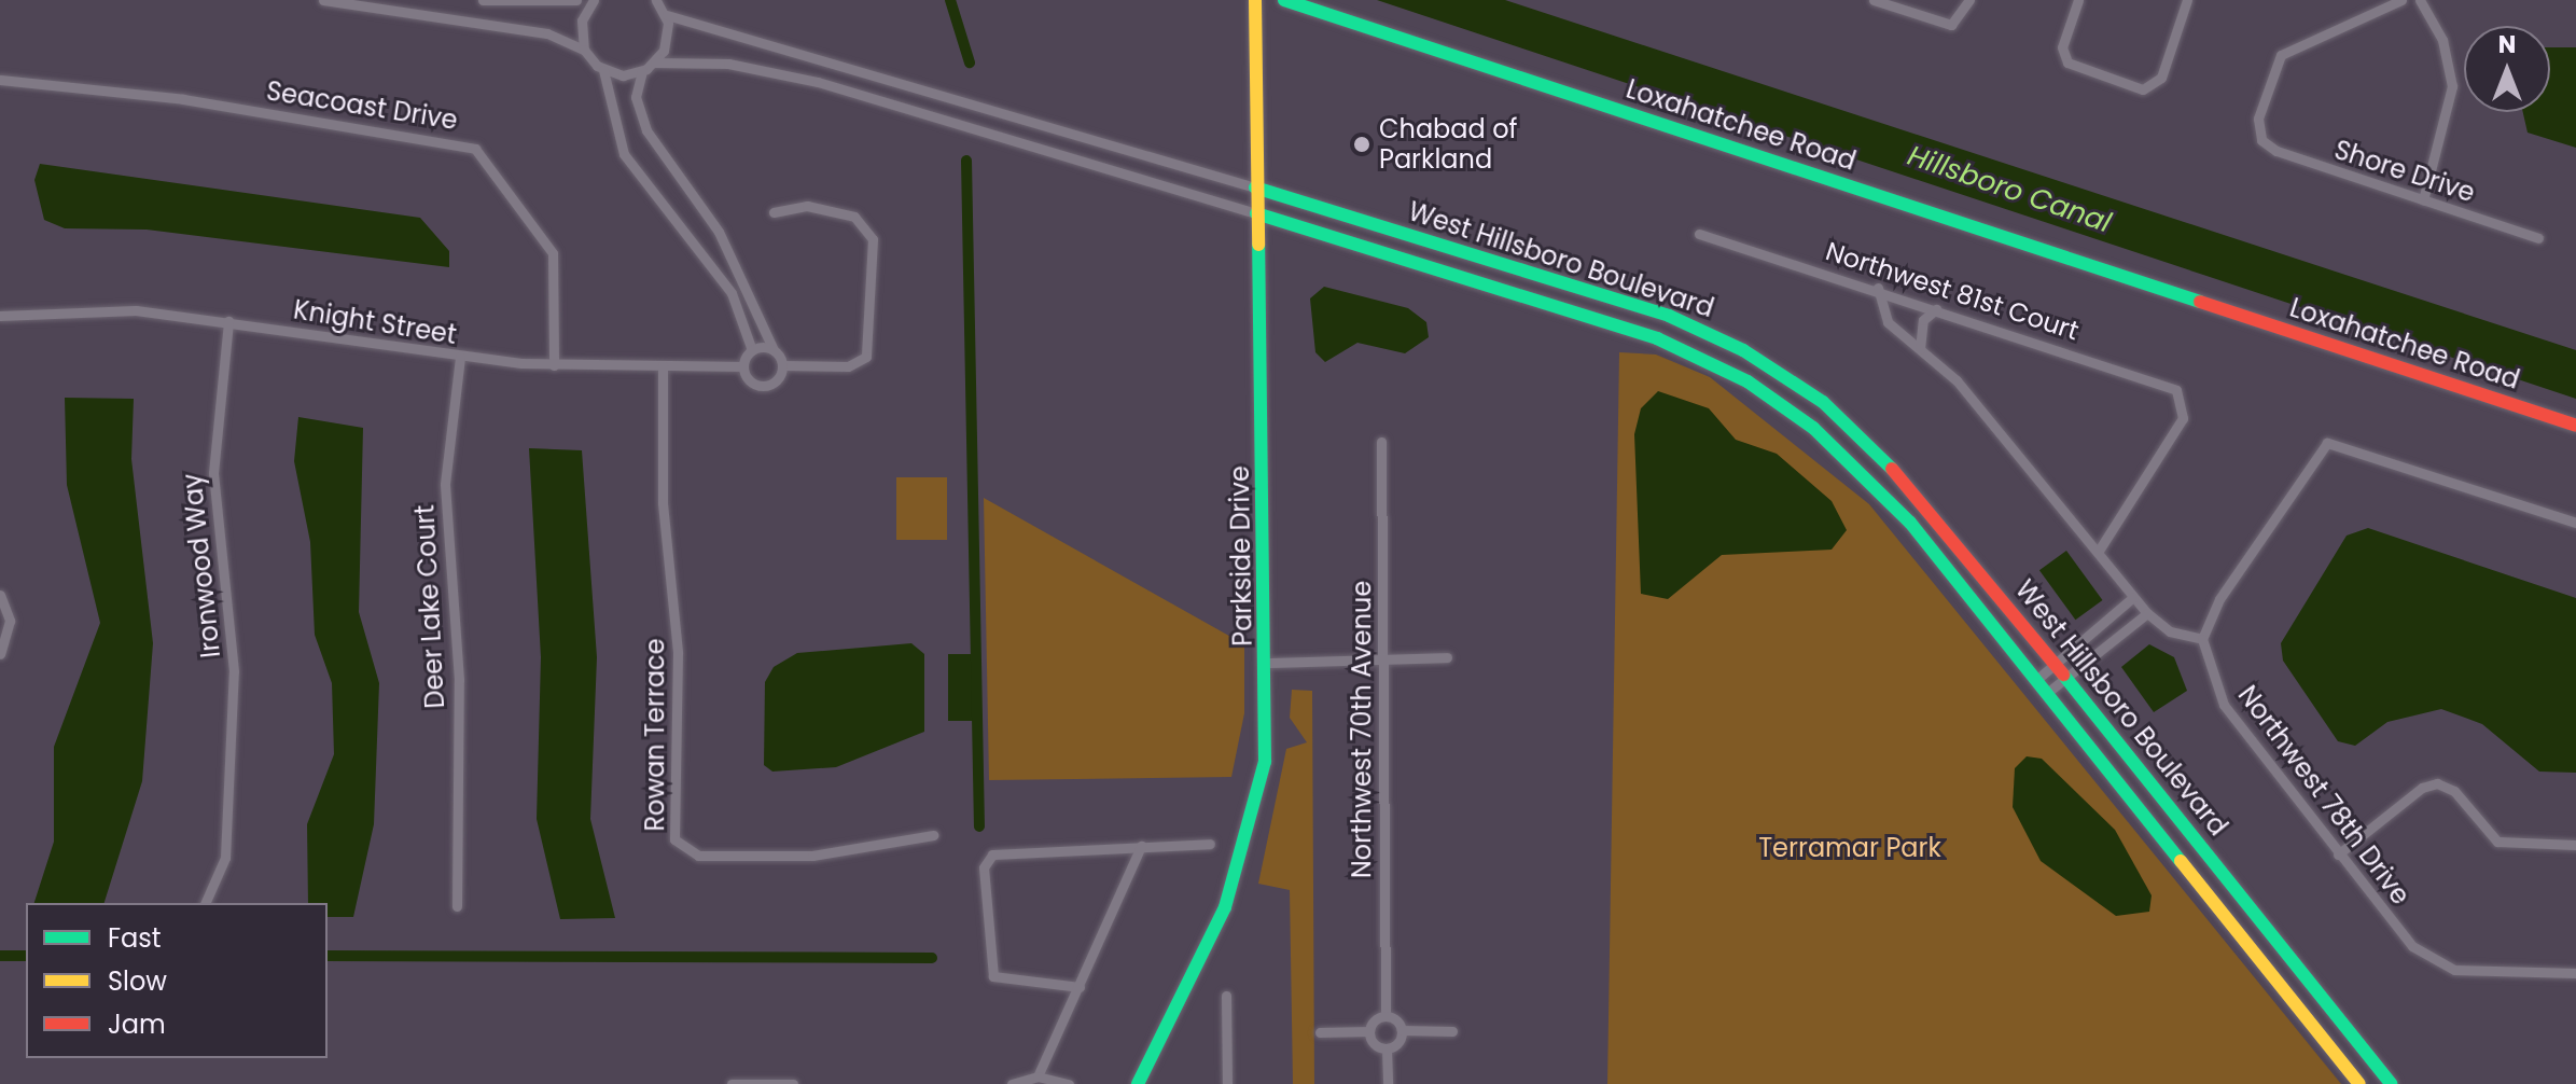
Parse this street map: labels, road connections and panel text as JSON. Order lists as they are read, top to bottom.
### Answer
{
  "streets": {
    "street": [
      "Seacoast Drive",
      "Loxahatchee Road",
      "Shore Drive",
      "West Hillsboro Boulevard",
      "Northwest 81st Court",
      "Knight Street",
      "Parkside Drive",
      "Ironwood Way",
      "Deer Lake Court",
      "Northwest 70th Avenue",
      "Rowan Terrace",
      "Northwest 78th Drive"
    ]
  },
  "crossings": [
    ["Seacoast Drive", "Knight Street"],
    ["West Hillsboro Boulevard", "Parkside Drive"],
    ["Knight Street", "Ironwood Way"],
    ["Knight Street", "Deer Lake Court"],
    ["Knight Street", "Rowan Terrace"]
  ],
  "water": ["Hillsboro Canal"],
  "parks": ["Terramar Park"],
  "places": ["Chabad of Parkland"],
  "legend": ["Fast", "Slow", "Jam"],
  "north": "top"
}
